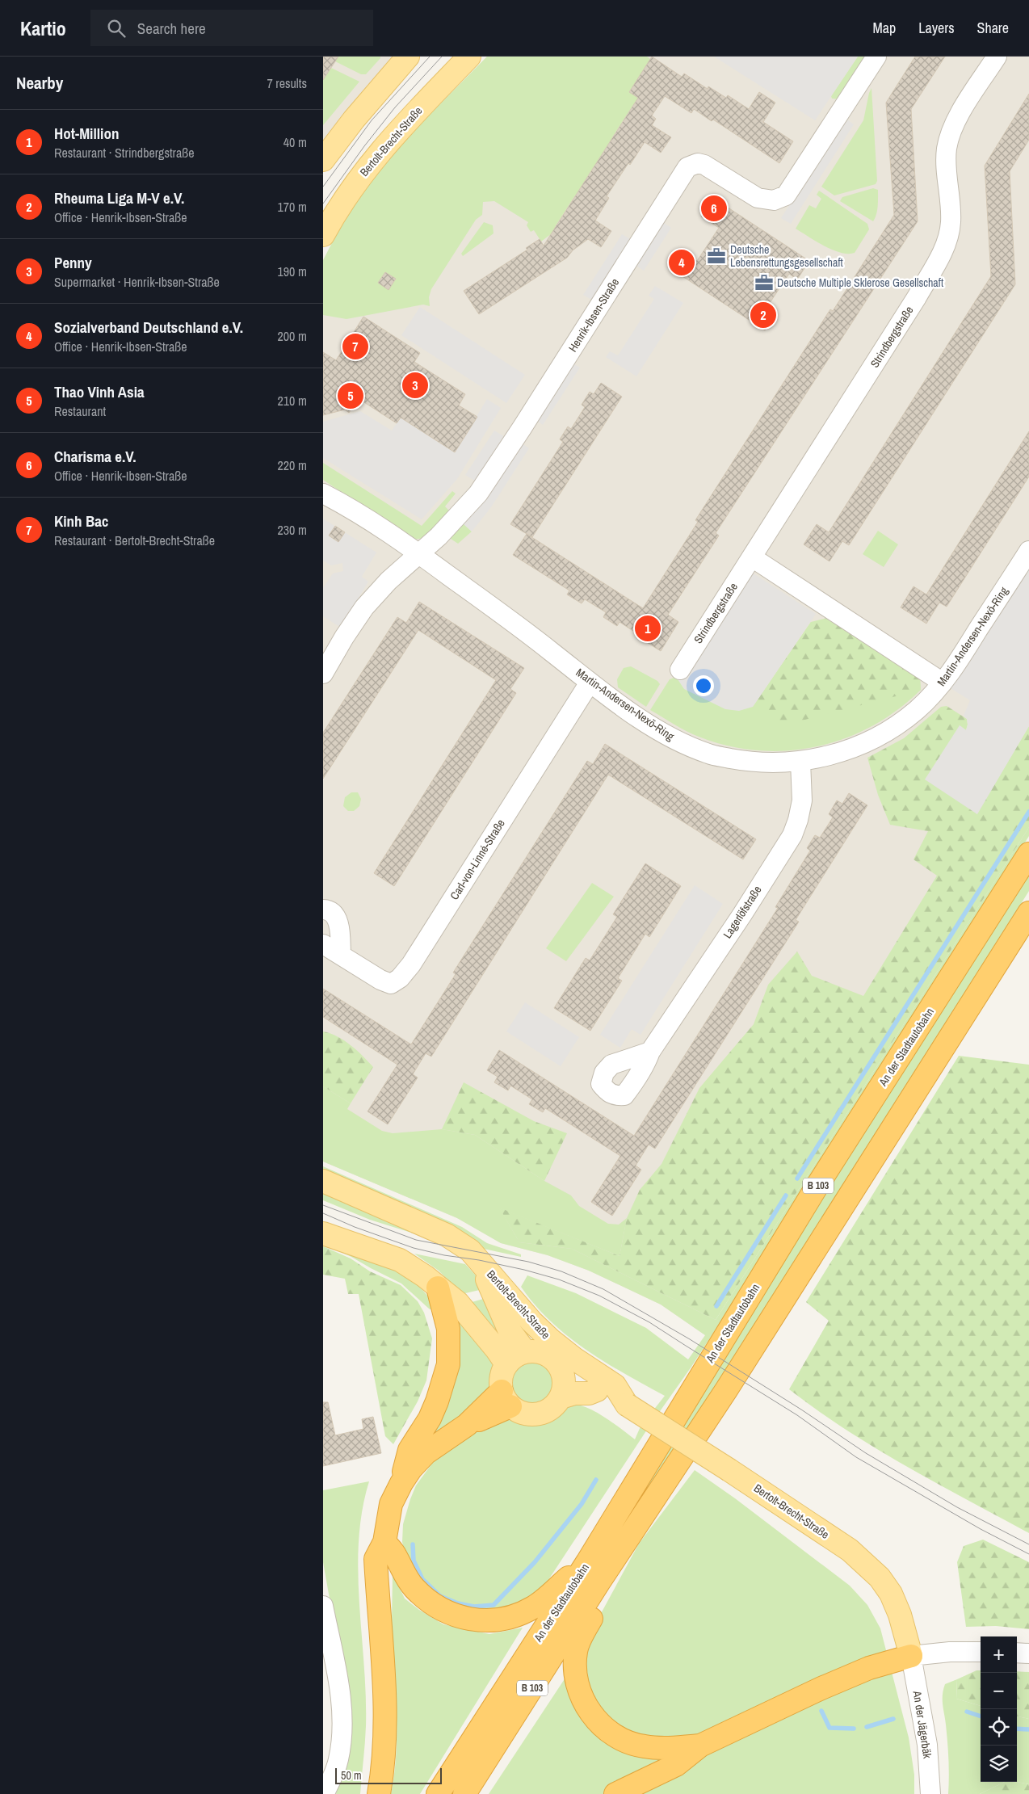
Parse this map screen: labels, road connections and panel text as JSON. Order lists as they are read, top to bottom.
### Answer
{
  "streets": {
    "highway": ["An der Stadtautobahn", "B 103"],
    "main road": ["Bertolt-Brecht-Straße"],
    "street": [
      "Henrik-Ibsen-Straße",
      "Strindbergstraße",
      "Martin-Andersen-Nexö-Ring",
      "Carl-von-Linné-Straße",
      "Lagerlöfstraße",
      "An der Jägerbäk"
    ]
  },
  "crossings": [
    ["Bertolt-Brecht-Straße", "An der Jägerbäk"],
    ["Henrik-Ibsen-Straße", "Martin-Andersen-Nexö-Ring"],
    ["Martin-Andersen-Nexö-Ring", "Carl-von-Linné-Straße"],
    ["Martin-Andersen-Nexö-Ring", "Lagerlöfstraße"]
  ],
  "places": {
    "office": ["Deutsche Lebensrettungsgesellschaft", "Deutsche Multiple Sklerose Gesellschaft"]
  },
  "scale_bar": "50 m",
  "page": {
    "header": "Kartio",
    "search": "Search here",
    "nav": ["Map", "Layers", "Share"],
    "heading": ["Nearby", "7 results"],
    "list": [
      {
        "mark": "1",
        "name": "Hot-Million",
        "note": "Restaurant · Strindbergstraße",
        "value": "40 m"
      },
      {
        "mark": "2",
        "name": "Rheuma Liga M-V e.V.",
        "note": "Office · Henrik-Ibsen-Straße",
        "value": "170 m"
      },
      {
        "mark": "3",
        "name": "Penny",
        "note": "Supermarket · Henrik-Ibsen-Straße",
        "value": "190 m"
      },
      {
        "mark": "4",
        "name": "Sozialverband Deutschland e.V.",
        "note": "Office · Henrik-Ibsen-Straße",
        "value": "200 m"
      },
      {
        "mark": "5",
        "name": "Thao Vinh Asia",
        "note": "Restaurant",
        "value": "210 m"
      },
      {
        "mark": "6",
        "name": "Charisma e.V.",
        "note": "Office · Henrik-Ibsen-Straße",
        "value": "220 m"
      },
      {
        "mark": "7",
        "name": "Kinh Bac",
        "note": "Restaurant · Bertolt-Brecht-Straße",
        "value": "230 m"
      }
    ],
    "pins": [
      "6",
      "4",
      "2",
      "7",
      "3",
      "5",
      "1"
    ],
    "map_buttons": ["+", "−"],
    "scale": "50 m"
  }
}
